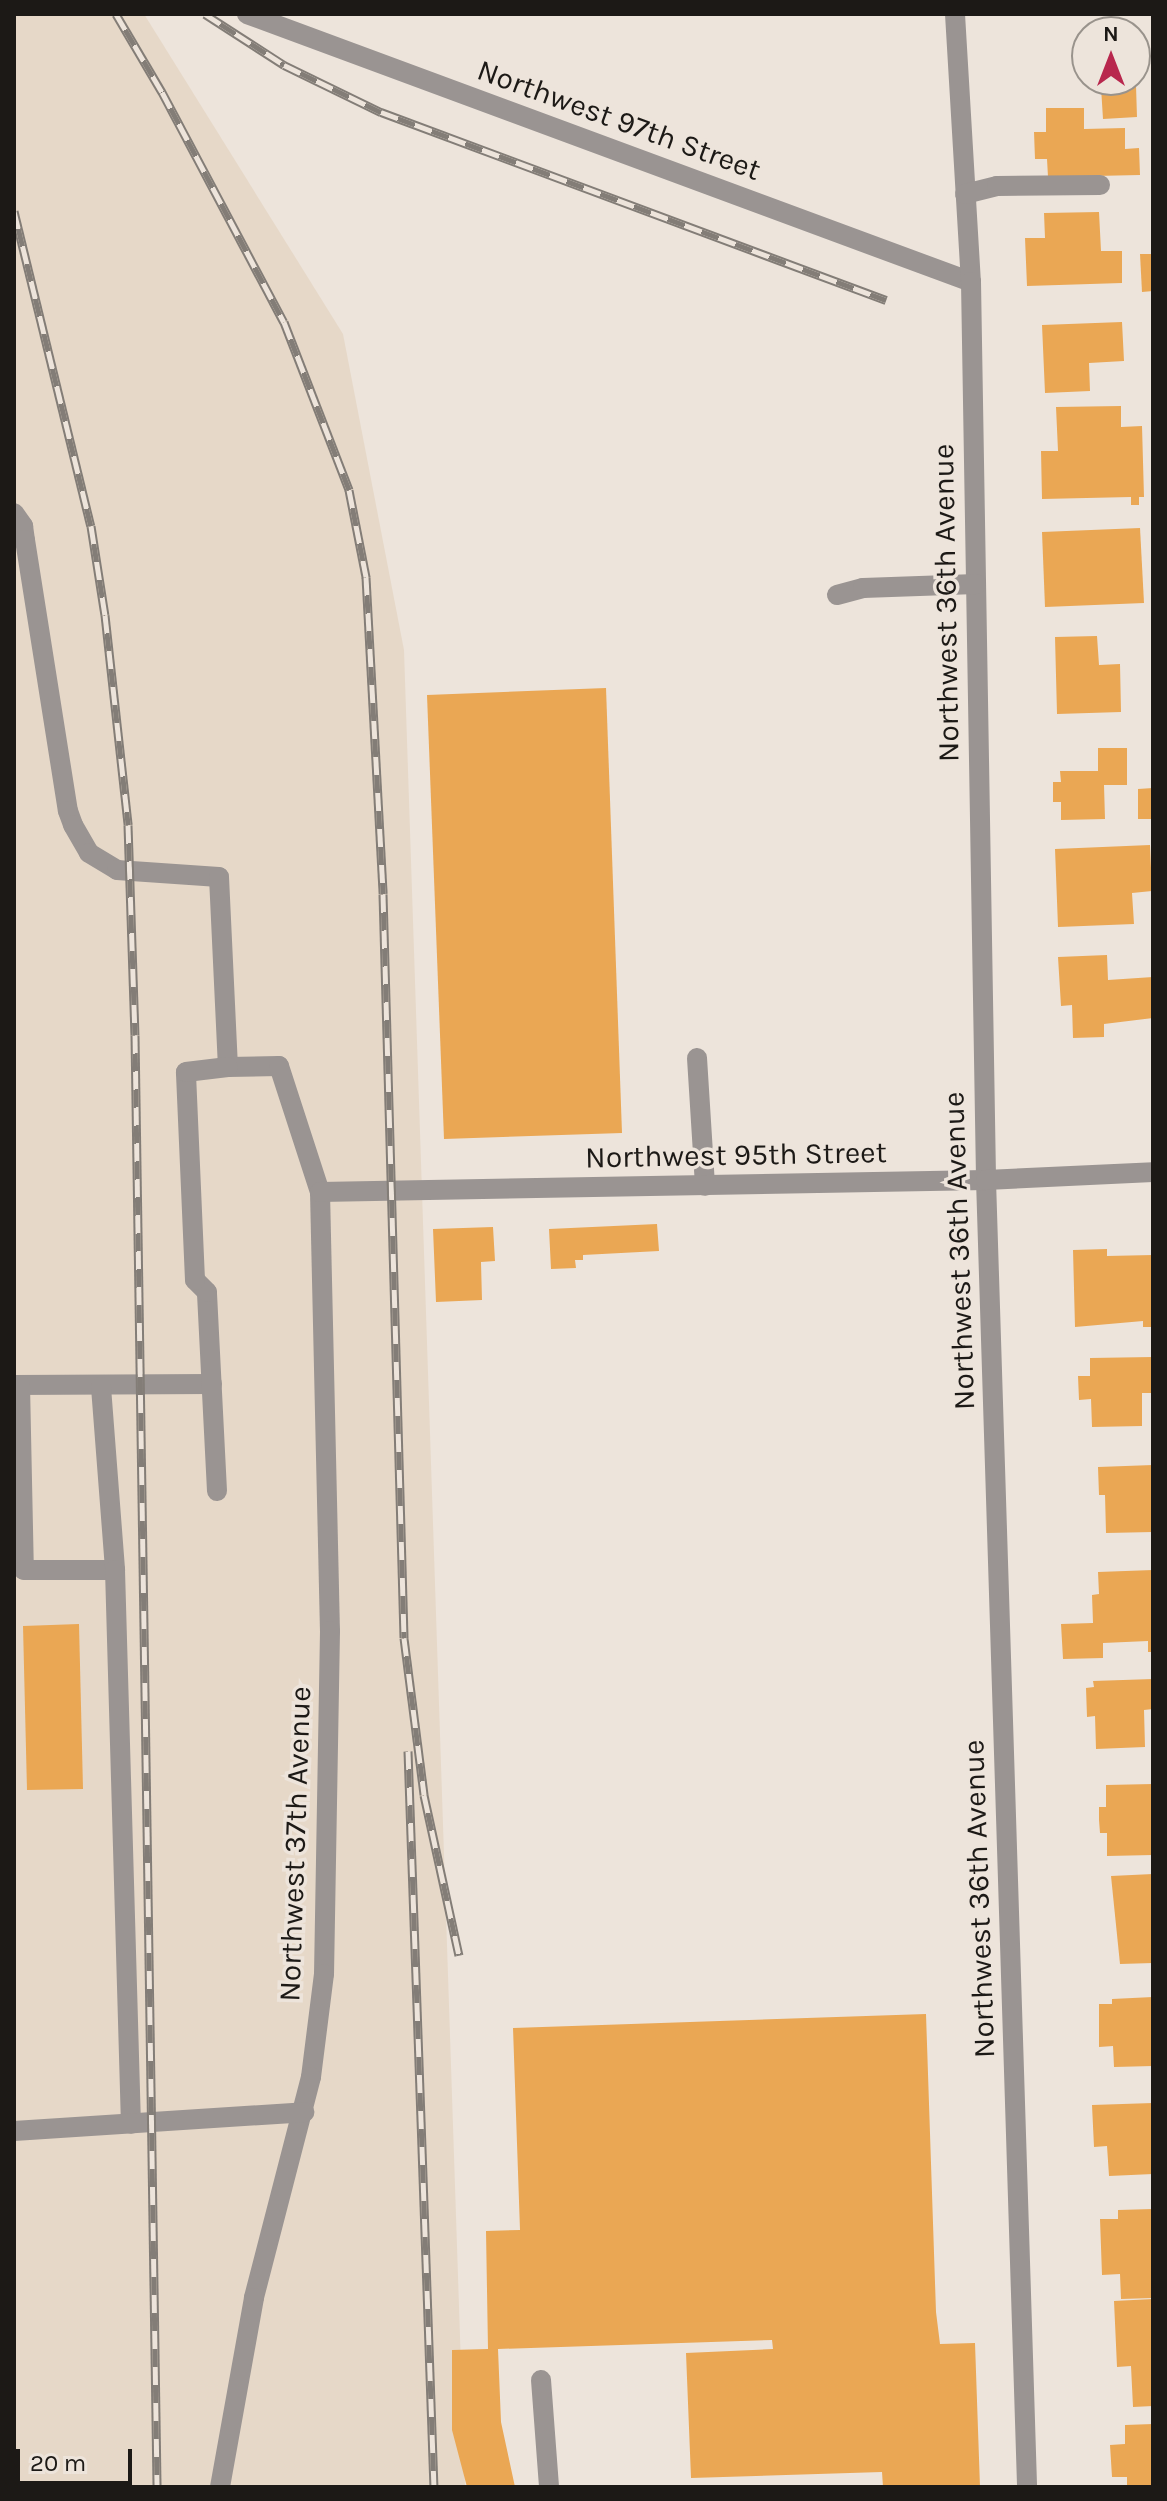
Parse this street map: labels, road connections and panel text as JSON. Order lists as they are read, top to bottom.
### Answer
{
  "streets": {
    "street": [
      "Northwest 97th Street",
      "Northwest 36th Avenue",
      "Northwest 95th Street",
      "Northwest 37th Avenue"
    ]
  },
  "crossings": [
    ["Northwest 97th Street", "Northwest 36th Avenue"],
    ["Northwest 36th Avenue", "Northwest 95th Street"],
    ["Northwest 95th Street", "Northwest 37th Avenue"]
  ],
  "scale_bar": "20 m",
  "north": "top"
}
